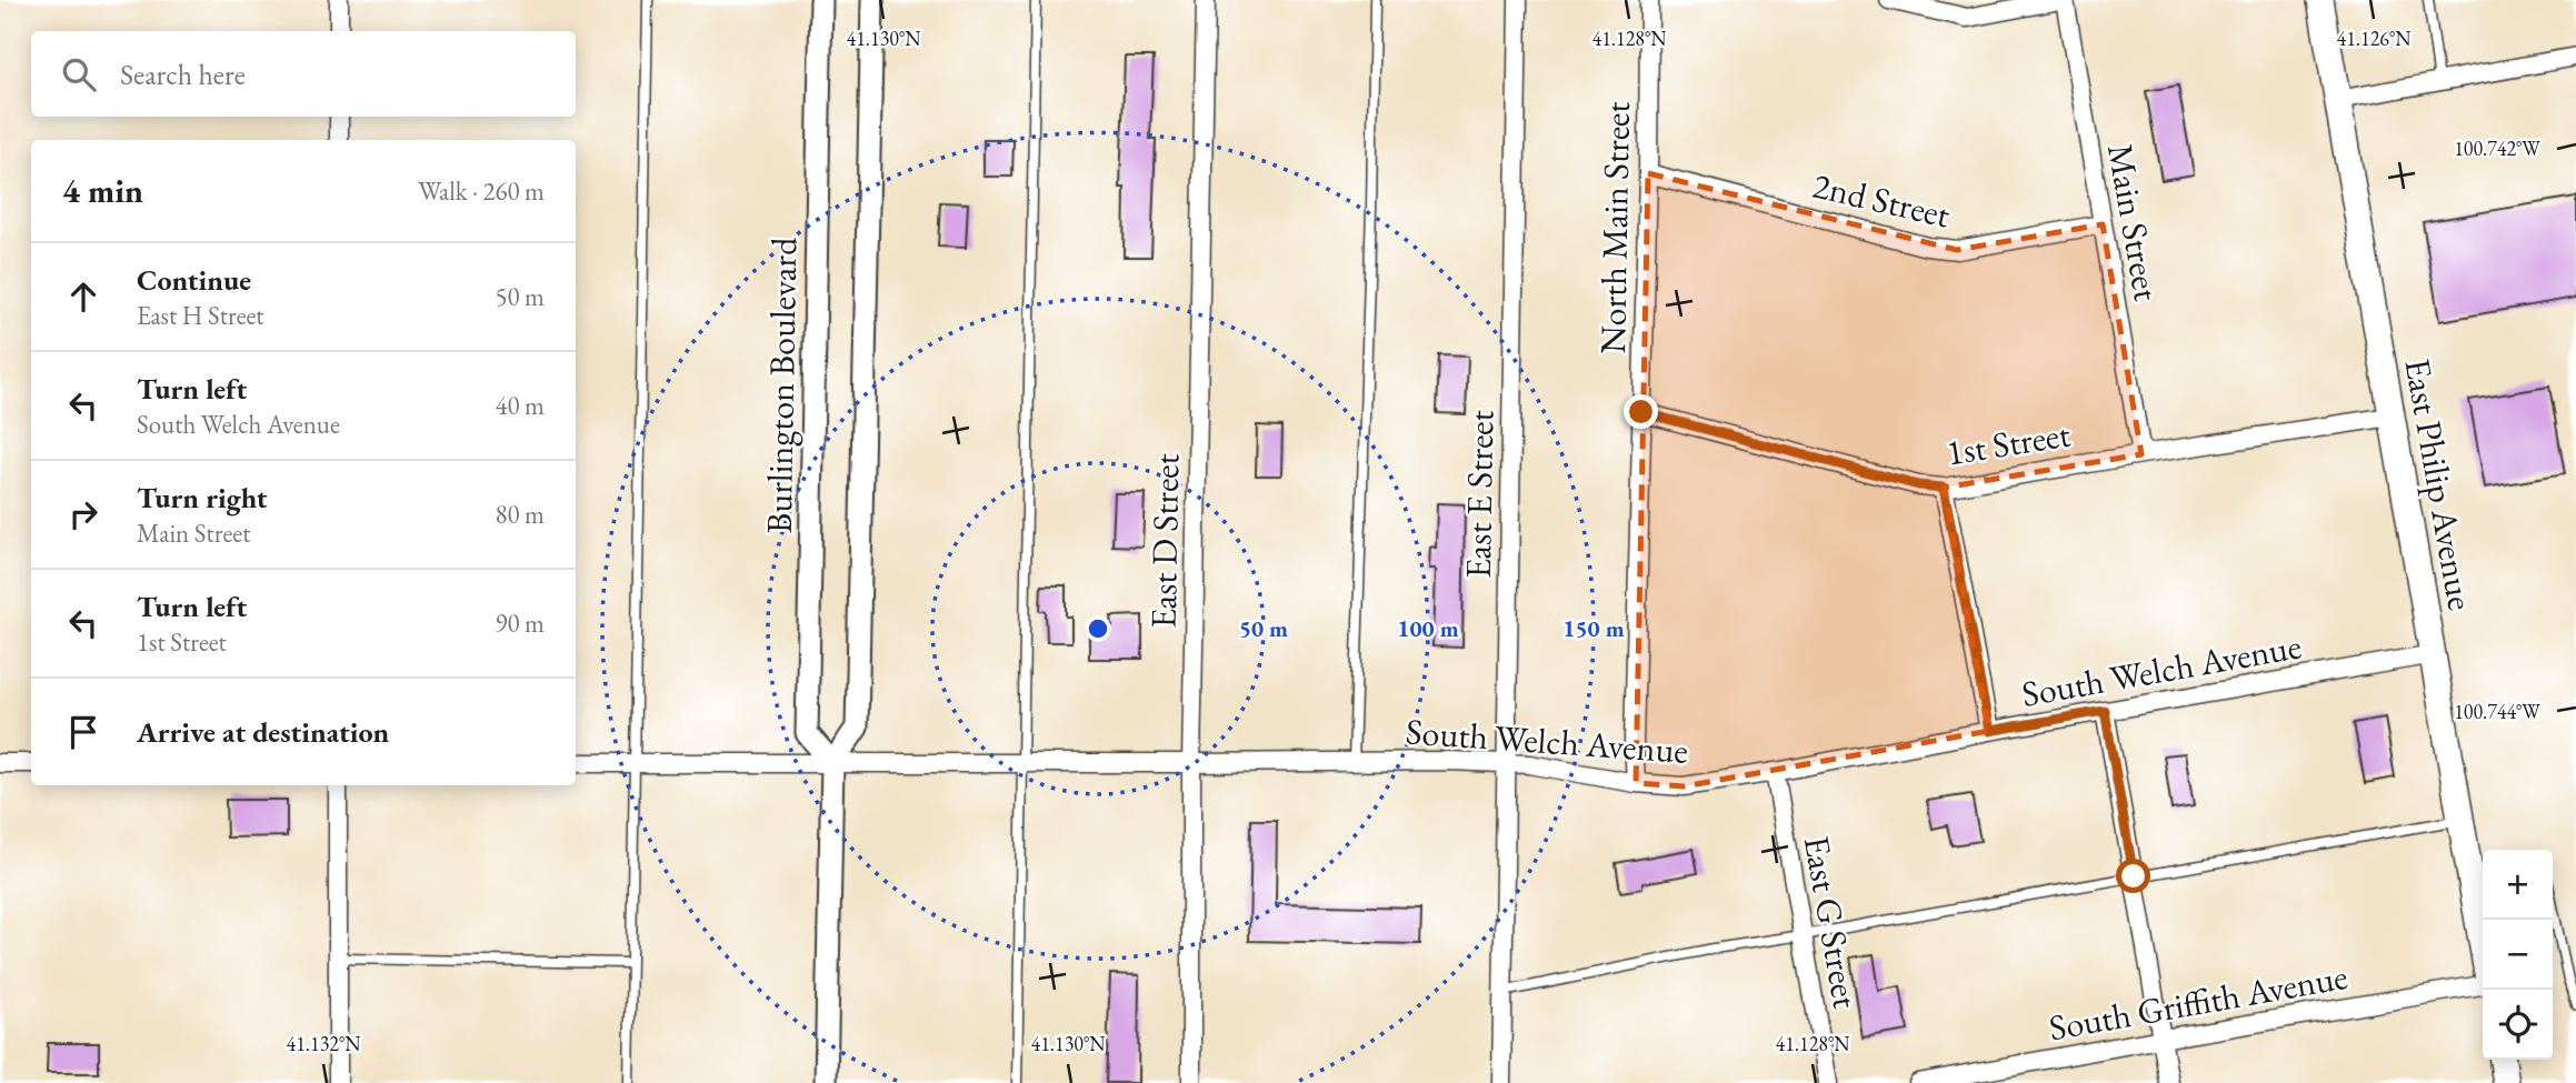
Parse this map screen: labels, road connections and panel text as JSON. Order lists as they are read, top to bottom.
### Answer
{
  "streets": {
    "main road": ["East Philip Avenue"],
    "street": [
      "2nd Street",
      "Main Street",
      "North Main Street",
      "Burlington Boulevard",
      "1st Street",
      "East E Street",
      "East D Street",
      "South Welch Avenue",
      "East G Street",
      "South Griffith Avenue"
    ]
  },
  "crossings": [
    ["2nd Street", "Main Street"],
    ["2nd Street", "North Main Street"],
    ["Main Street", "1st Street"],
    ["North Main Street", "1st Street"],
    ["North Main Street", "South Welch Avenue"],
    ["Burlington Boulevard", "South Welch Avenue"],
    ["1st Street", "East Philip Avenue"],
    ["East Philip Avenue", "South Welch Avenue"],
    ["East E Street", "South Welch Avenue"],
    ["East D Street", "South Welch Avenue"],
    ["South Welch Avenue", "East G Street"]
  ],
  "page": {
    "search": "Search here",
    "heading": ["4 min", "Walk · 260 m"],
    "list": [
      ["Continue", "East H Street", "50 m"],
      ["Turn left", "South Welch Avenue", "40 m"],
      ["Turn right", "Main Street", "80 m"],
      ["Turn left", "1st Street", "90 m"],
      "Arrive at destination"
    ],
    "map_buttons": ["+", "−"]
  },
  "coordinates": [
    "41.130°N",
    "41.128°N",
    "41.126°N",
    "100.742°W",
    "100.744°W",
    "41.132°N"
  ],
  "rings": ["50 m", "100 m", "150 m"]
}
